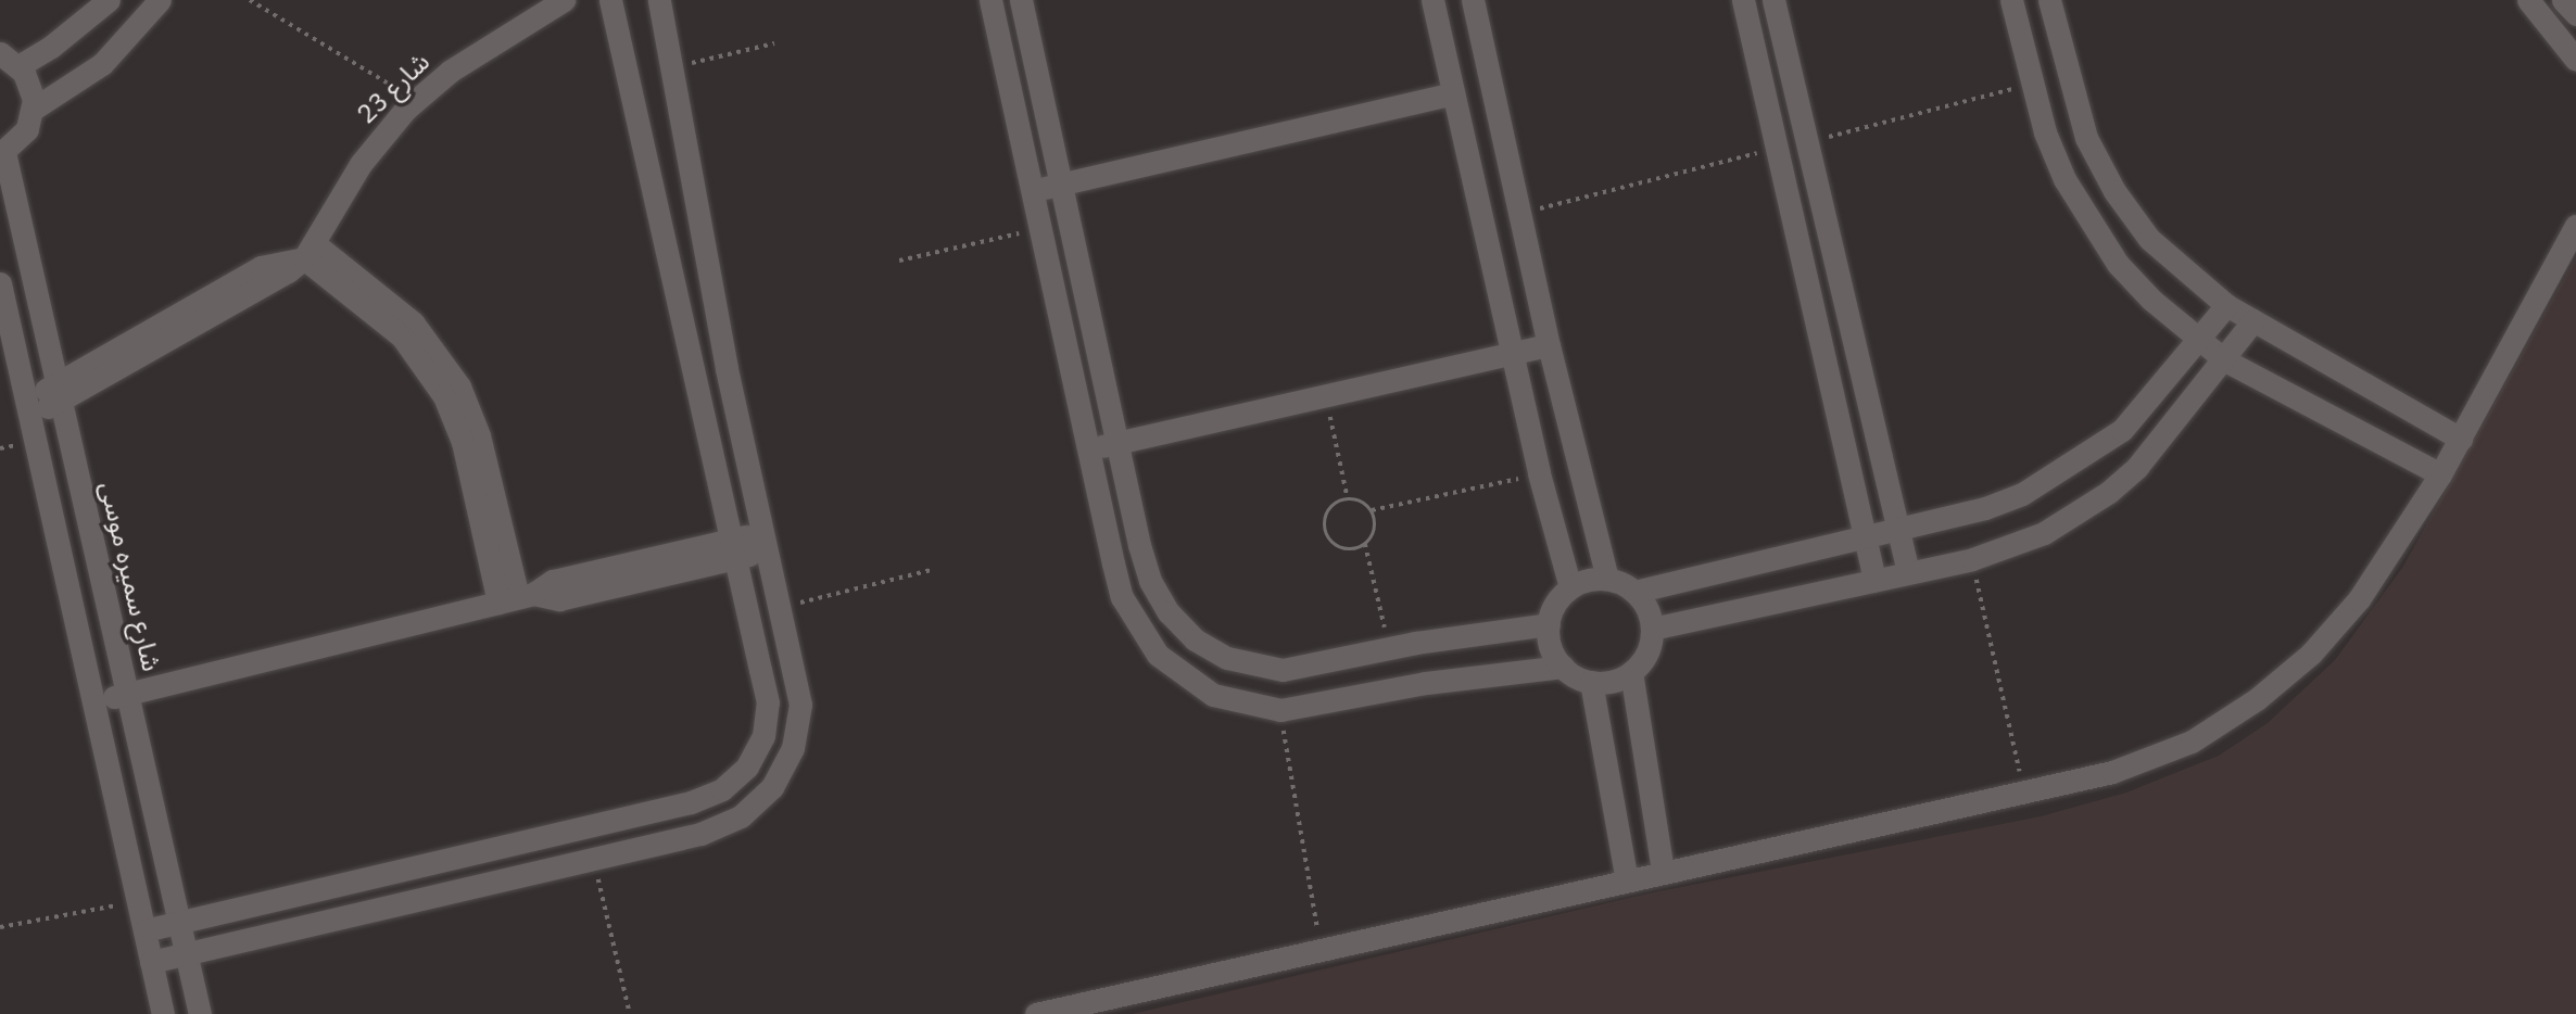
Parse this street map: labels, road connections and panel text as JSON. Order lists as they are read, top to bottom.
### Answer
{
  "streets": {
    "street": ["شارع 23", "شارع سميره موسى"]
  }
}
